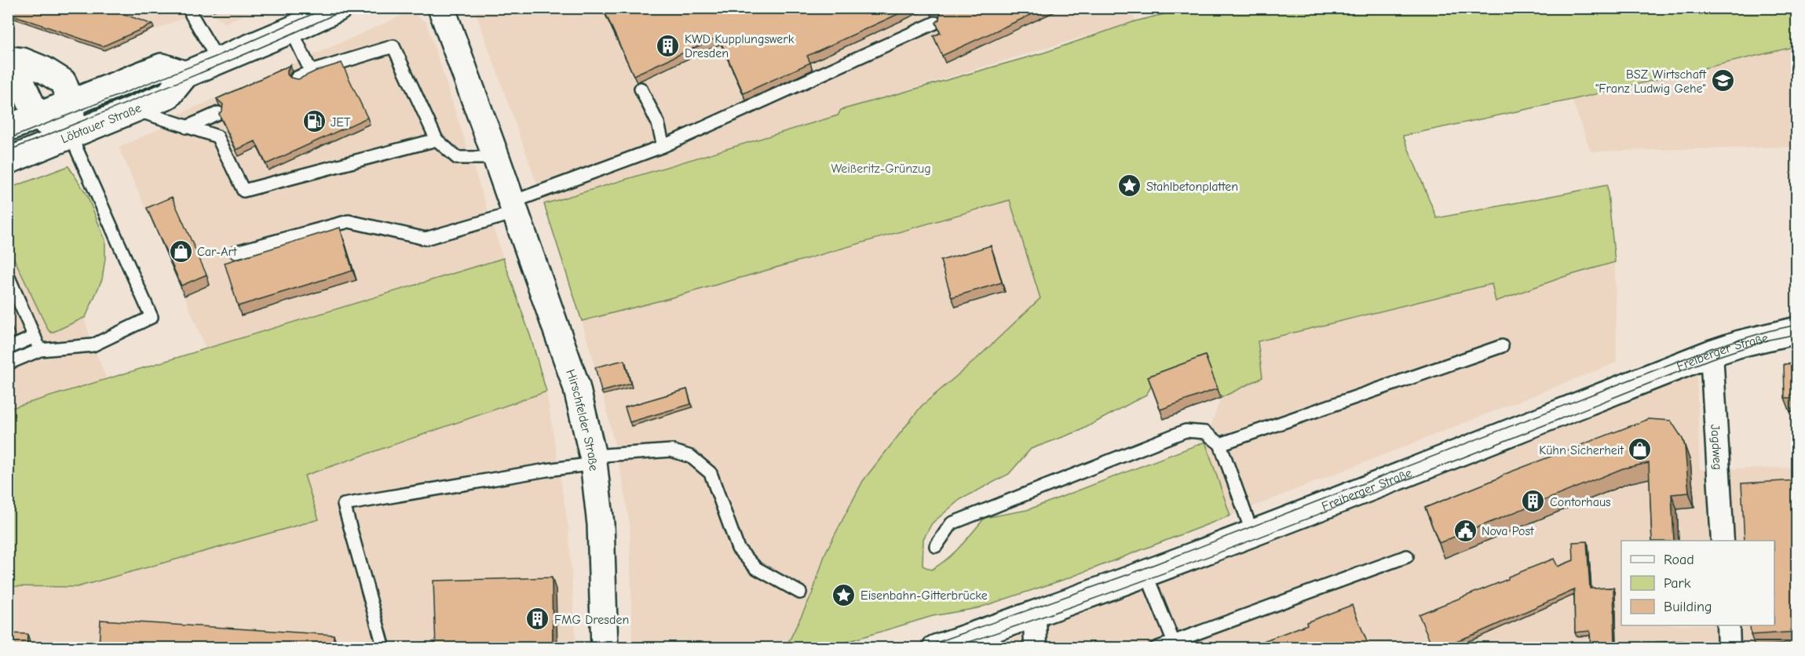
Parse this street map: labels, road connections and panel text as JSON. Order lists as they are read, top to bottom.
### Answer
{
  "streets": {
    "street": [
      "Löbtauer Straße",
      "Freiberger Straße",
      "Hirschfelder Straße",
      "Jagdweg"
    ]
  },
  "crossings": [
    ["Freiberger Straße", "Jagdweg"]
  ],
  "parks": ["Weißeritz-Grünzug"],
  "places": {
    "building": ["KWD Kupplungswerk Dresden", "Contorhaus", "FMG Dresden"],
    "school or university": ["BSZ Wirtschaft \"Franz Ludwig Gehe\""],
    "fuel station": ["JET"],
    "place": ["Stahlbetonplatten", "Eisenbahn-Gitterbrücke"],
    "shop": ["Car-Art", "Kühn Sicherheit"],
    "public building": ["Nova Post"]
  },
  "legend": ["Road", "Park", "Building"]
}
